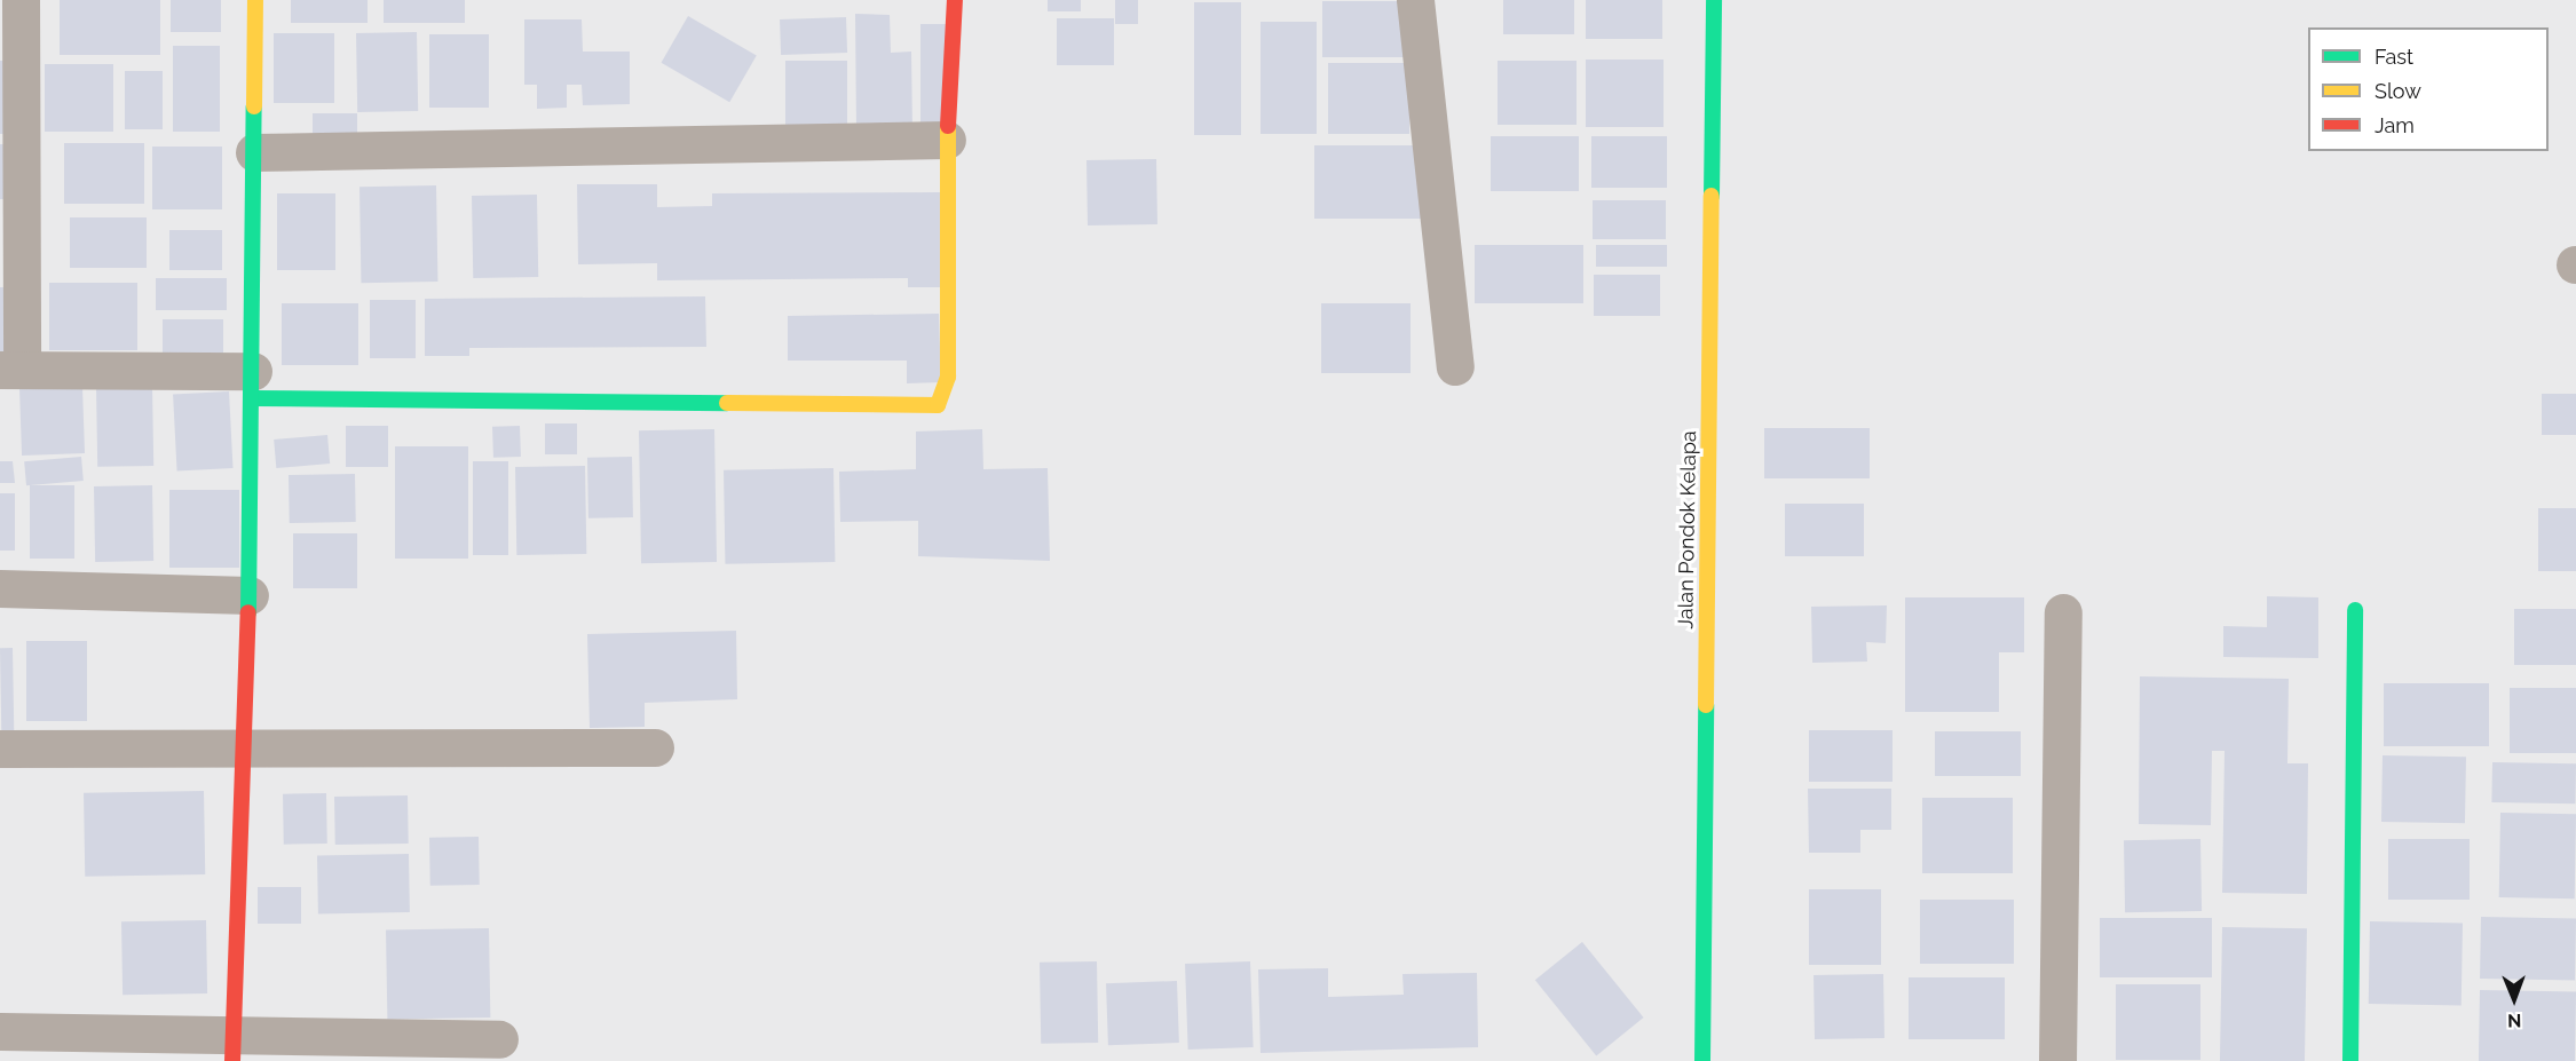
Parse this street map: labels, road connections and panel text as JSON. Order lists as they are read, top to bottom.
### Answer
{
  "streets": {
    "street": ["Jalan Pondok Kelapa"]
  },
  "legend": ["Fast", "Slow", "Jam"],
  "north": "bottom"
}
